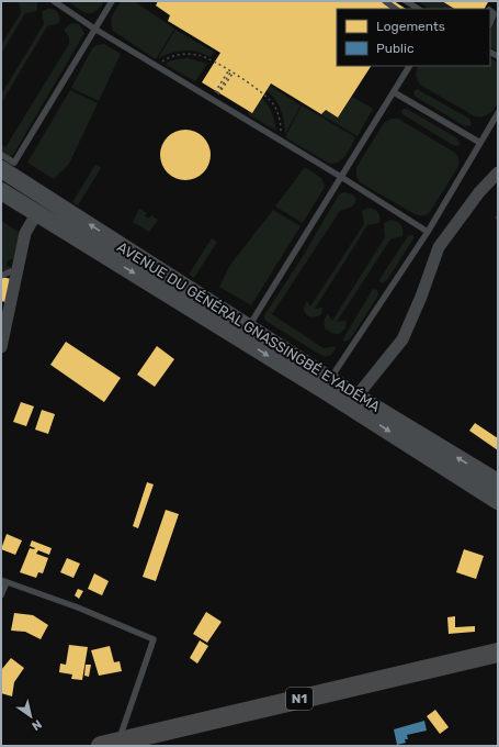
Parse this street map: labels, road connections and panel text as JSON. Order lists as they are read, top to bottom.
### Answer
{
  "streets": {
    "highway": ["N1"],
    "main road": ["AVENUE DU GÉNÉRAL GNASSINGBÉ EYADÉMA"]
  },
  "legend": ["Logements", "Public"],
  "north": "bottom right"
}
